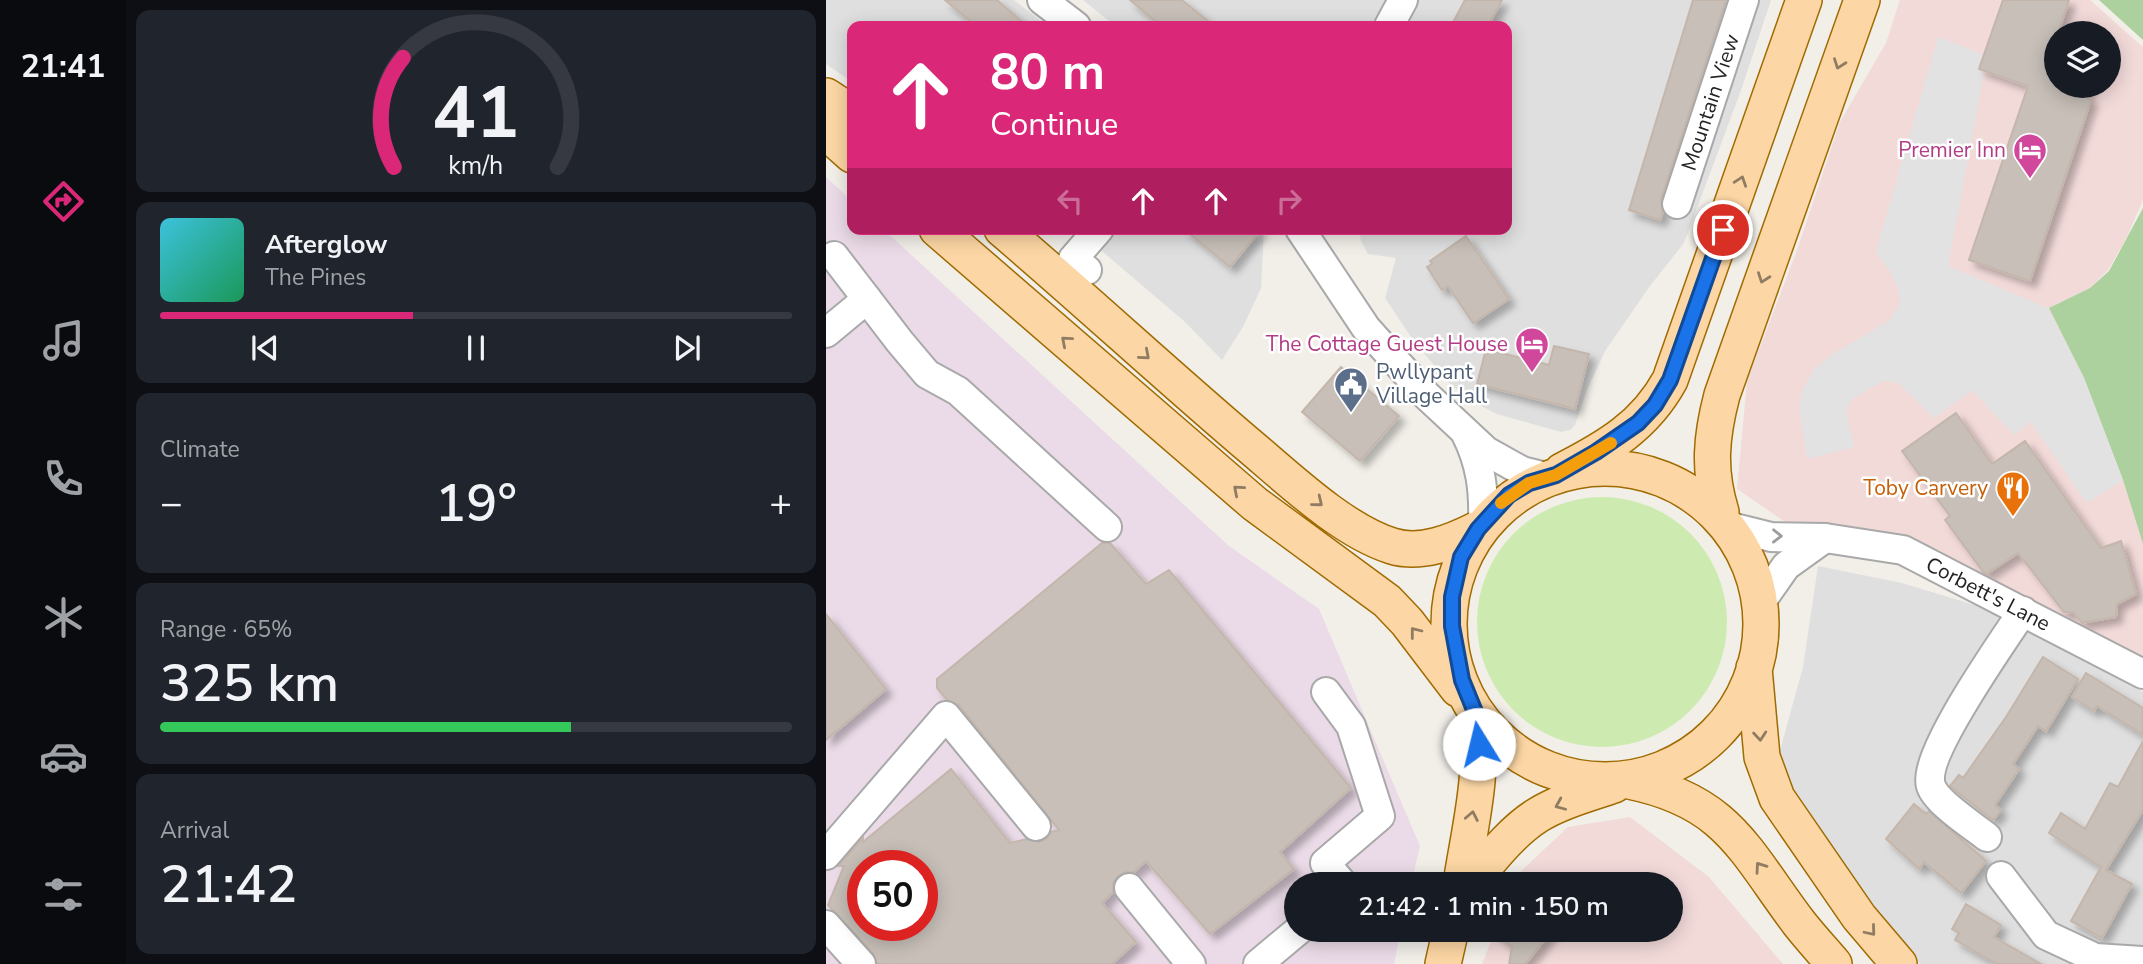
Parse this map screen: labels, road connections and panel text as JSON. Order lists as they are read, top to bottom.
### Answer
{
  "streets": {
    "street": ["Mountain View", "Corbett's Lane"]
  },
  "places": {
    "hotel": ["Premier Inn", "The Cottage Guest House"],
    "public building": ["Pwllypant Village Hall"],
    "restaurant": ["Toby Carvery"]
  },
  "page": {
    "tabs": "21:41",
    "turn": ["80 m", "Continue"],
    "song": ["Afterglow", "The Pines"],
    "tile": [
      "Climate",
      ["Range · 65%", "325 km"],
      ["Arrival", "21:42"]
    ],
    "heat": ["−", "19°", "+"],
    "limit": "50",
    "trip": "21:42 · 1 min · 150 m",
    "gauge": ["41", "km/h"]
  }
}
